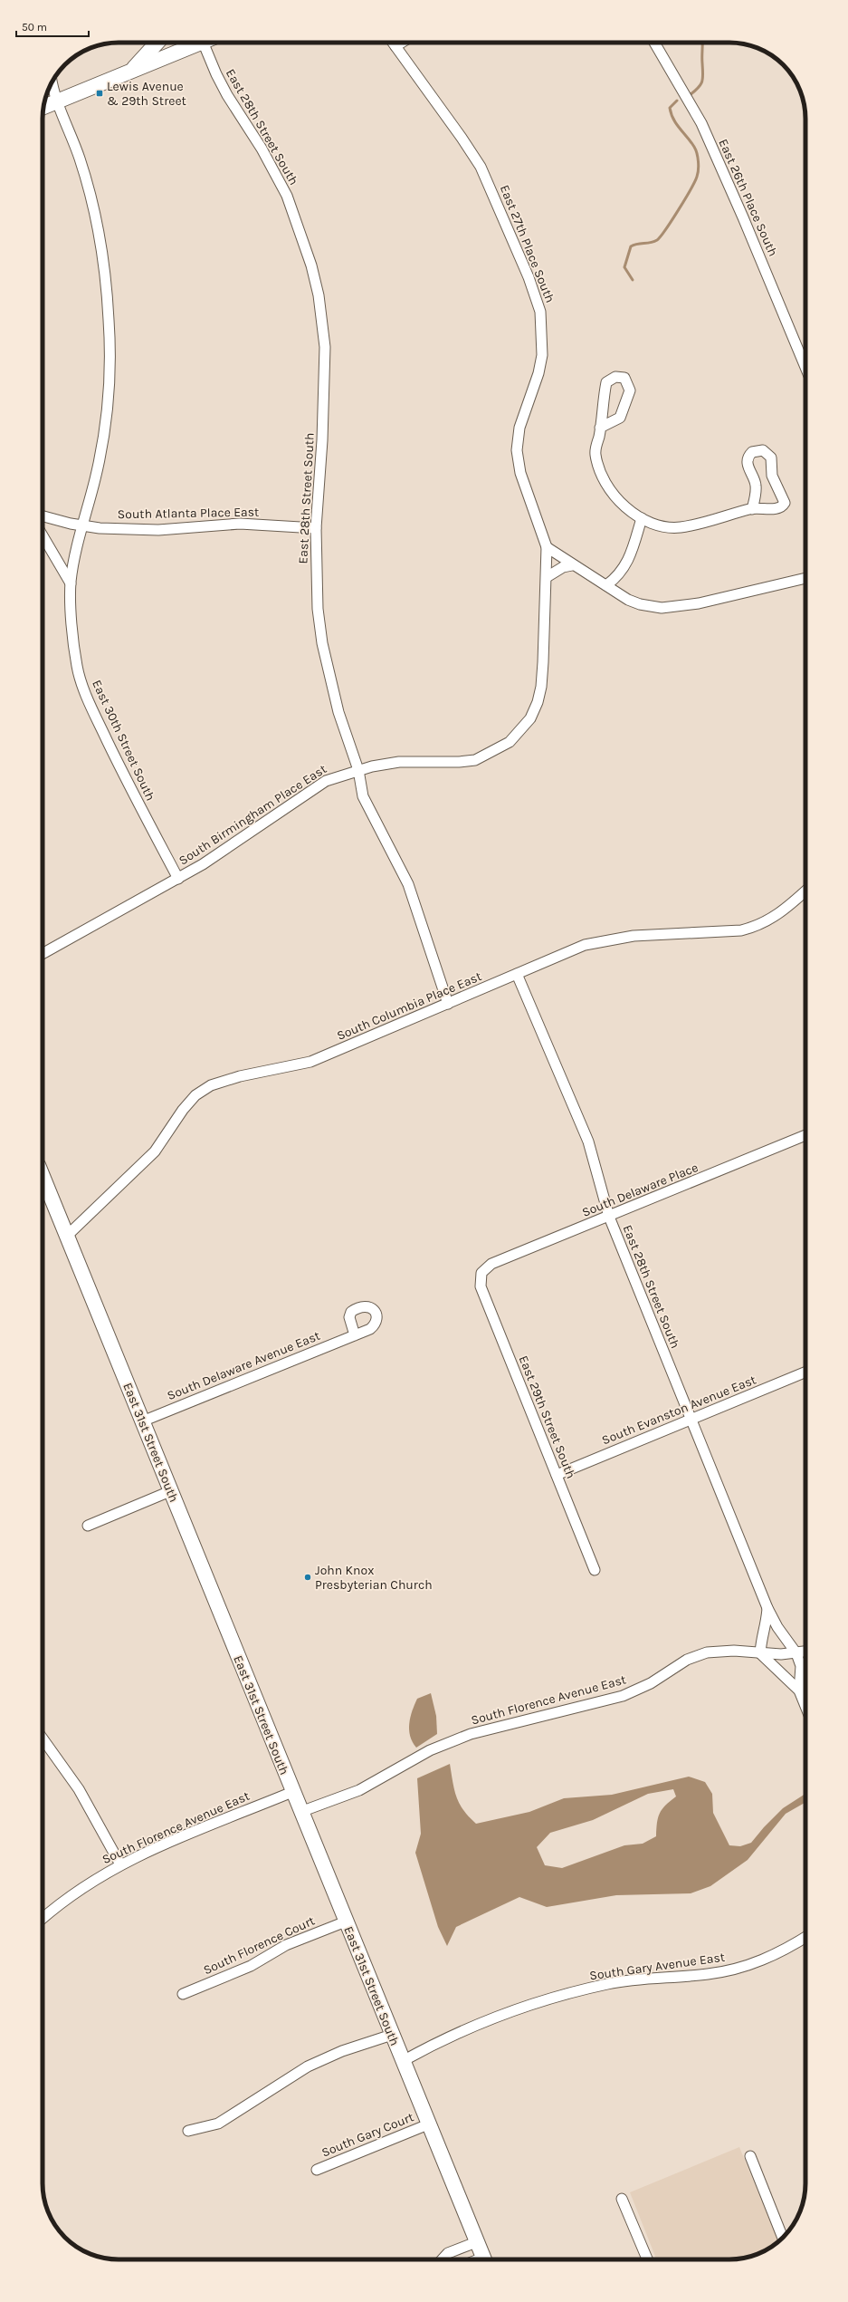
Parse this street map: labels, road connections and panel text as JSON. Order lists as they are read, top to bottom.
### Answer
{
  "streets": {
    "main road": ["East 31st Street South"],
    "street": [
      "East 28th Street South",
      "East 26th Place South",
      "East 27th Place South",
      "South Atlanta Place East",
      "East 30th Street South",
      "South Birmingham Place East",
      "South Columbia Place East",
      "South Delaware Place",
      "South Delaware Avenue East",
      "South Evanston Avenue East",
      "East 29th Street South",
      "South Florence Avenue East",
      "South Florence Court",
      "South Gary Avenue East",
      "South Gary Court"
    ]
  },
  "crossings": [
    ["East 28th Street South", "South Atlanta Place East"],
    ["East 28th Street South", "South Birmingham Place East"],
    ["East 28th Street South", "South Columbia Place East"],
    ["East 28th Street South", "South Delaware Place"],
    ["East 28th Street South", "South Evanston Avenue East"],
    ["East 28th Street South", "South Florence Avenue East"],
    ["East 27th Place South", "South Birmingham Place East"],
    ["South Atlanta Place East", "East 30th Street South"],
    ["East 30th Street South", "South Birmingham Place East"],
    ["South Columbia Place East", "East 31st Street South"],
    ["South Delaware Place", "East 29th Street South"],
    ["South Delaware Avenue East", "East 31st Street South"],
    ["South Evanston Avenue East", "East 29th Street South"],
    ["East 31st Street South", "South Florence Avenue East"],
    ["East 31st Street South", "South Florence Court"],
    ["East 31st Street South", "South Gary Avenue East"],
    ["East 31st Street South", "South Gary Court"]
  ],
  "places": {
    "transit": ["Lewis Avenue & 29th Street"],
    "other": ["John Knox Presbyterian Church"]
  },
  "scale_bar": "50 m"
}
